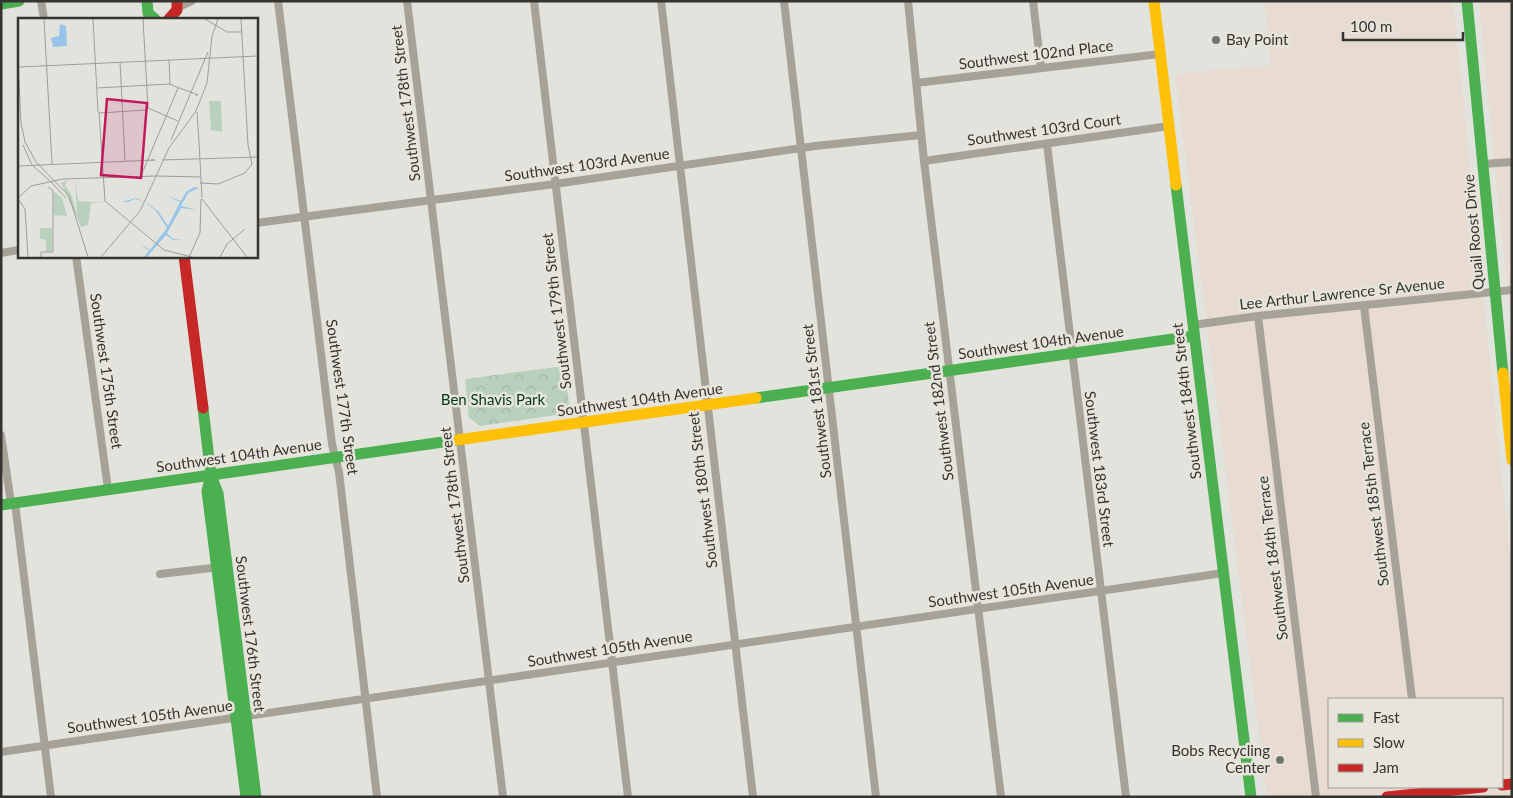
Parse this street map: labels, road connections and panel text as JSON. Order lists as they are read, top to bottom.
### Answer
{
  "streets": {
    "street": [
      "Southwest 102nd Place",
      "Southwest 178th Street",
      "Southwest 103rd Court",
      "Southwest 103rd Avenue",
      "Quail Roost Drive",
      "Lee Arthur Lawrence Sr Avenue",
      "Southwest 179th Street",
      "Southwest 104th Avenue",
      "Southwest 175th Street",
      "Southwest 177th Street",
      "Southwest 181st Street",
      "Southwest 182nd Street",
      "Southwest 184th Street",
      "Southwest 183rd Street",
      "Southwest 180th Street",
      "Southwest 185th Terrace",
      "Southwest 184th Terrace",
      "Southwest 105th Avenue",
      "Southwest 176th Street"
    ]
  },
  "crossings": [
    ["Southwest 102nd Place", "Southwest 182nd Street"],
    ["Southwest 102nd Place", "Southwest 184th Street"],
    ["Southwest 178th Street", "Southwest 103rd Avenue"],
    ["Southwest 178th Street", "Southwest 104th Avenue"],
    ["Southwest 178th Street", "Southwest 105th Avenue"],
    ["Southwest 103rd Court", "Southwest 182nd Street"],
    ["Southwest 103rd Court", "Southwest 184th Street"],
    ["Southwest 103rd Court", "Southwest 183rd Street"],
    ["Southwest 103rd Avenue", "Southwest 179th Street"],
    ["Southwest 103rd Avenue", "Southwest 177th Street"],
    ["Southwest 103rd Avenue", "Southwest 181st Street"],
    ["Southwest 103rd Avenue", "Southwest 182nd Street"],
    ["Southwest 103rd Avenue", "Southwest 180th Street"],
    ["Quail Roost Drive", "Lee Arthur Lawrence Sr Avenue"],
    ["Lee Arthur Lawrence Sr Avenue", "Southwest 104th Avenue"],
    ["Lee Arthur Lawrence Sr Avenue", "Southwest 184th Street"],
    ["Lee Arthur Lawrence Sr Avenue", "Southwest 185th Terrace"],
    ["Lee Arthur Lawrence Sr Avenue", "Southwest 184th Terrace"],
    ["Southwest 179th Street", "Southwest 104th Avenue"],
    ["Southwest 179th Street", "Southwest 105th Avenue"],
    ["Southwest 104th Avenue", "Southwest 175th Street"],
    ["Southwest 104th Avenue", "Southwest 177th Street"],
    ["Southwest 104th Avenue", "Southwest 181st Street"],
    ["Southwest 104th Avenue", "Southwest 182nd Street"],
    ["Southwest 104th Avenue", "Southwest 184th Street"],
    ["Southwest 104th Avenue", "Southwest 183rd Street"],
    ["Southwest 104th Avenue", "Southwest 180th Street"],
    ["Southwest 104th Avenue", "Southwest 176th Street"],
    ["Southwest 177th Street", "Southwest 105th Avenue"],
    ["Southwest 181st Street", "Southwest 105th Avenue"],
    ["Southwest 182nd Street", "Southwest 105th Avenue"],
    ["Southwest 184th Street", "Southwest 105th Avenue"],
    ["Southwest 183rd Street", "Southwest 105th Avenue"],
    ["Southwest 180th Street", "Southwest 105th Avenue"],
    ["Southwest 105th Avenue", "Southwest 176th Street"]
  ],
  "parks": ["Ben Shavis Park"],
  "places": ["Bay Point", "Bobs Recycling Center"],
  "legend": ["Fast", "Slow", "Jam"],
  "scale_bar": "100 m"
}
